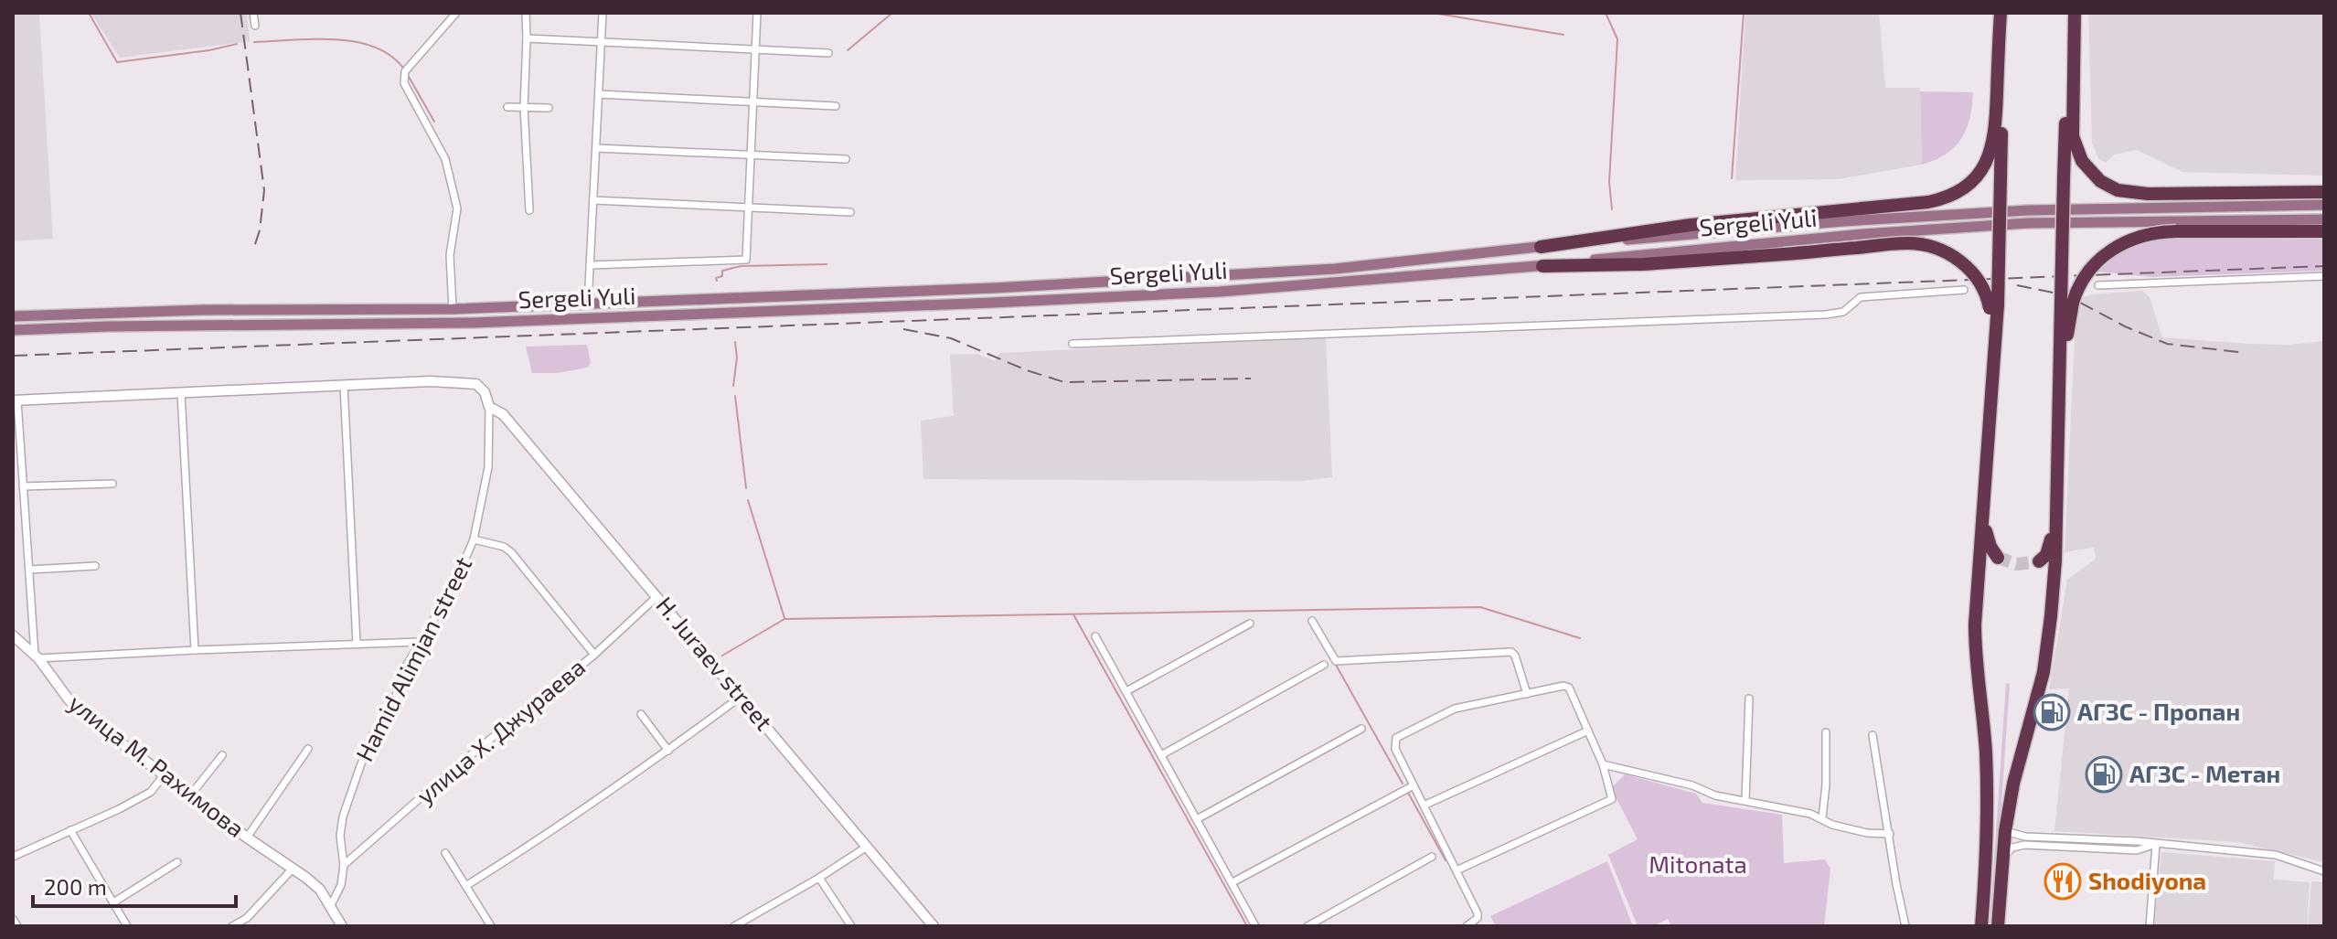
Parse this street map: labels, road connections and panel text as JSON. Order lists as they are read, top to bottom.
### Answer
{
  "streets": {
    "main road": ["Sergeli Yuli"],
    "street": [
      "Hamid Alimjan street",
      "H. Juraev street",
      "улица Х. Джураева",
      "улица М. Рахимова"
    ]
  },
  "crossings": [
    ["Hamid Alimjan street", "H. Juraev street"],
    ["Hamid Alimjan street", "улица Х. Джураева"],
    ["Hamid Alimjan street", "улица М. Рахимова"],
    ["H. Juraev street", "улица Х. Джураева"]
  ],
  "parks": ["Mitonata"],
  "places": {
    "fuel station": ["АГЗС - Пропан", "АГЗС - Метан"],
    "restaurant": ["Shodiyona"]
  },
  "scale_bar": "200 m"
}
